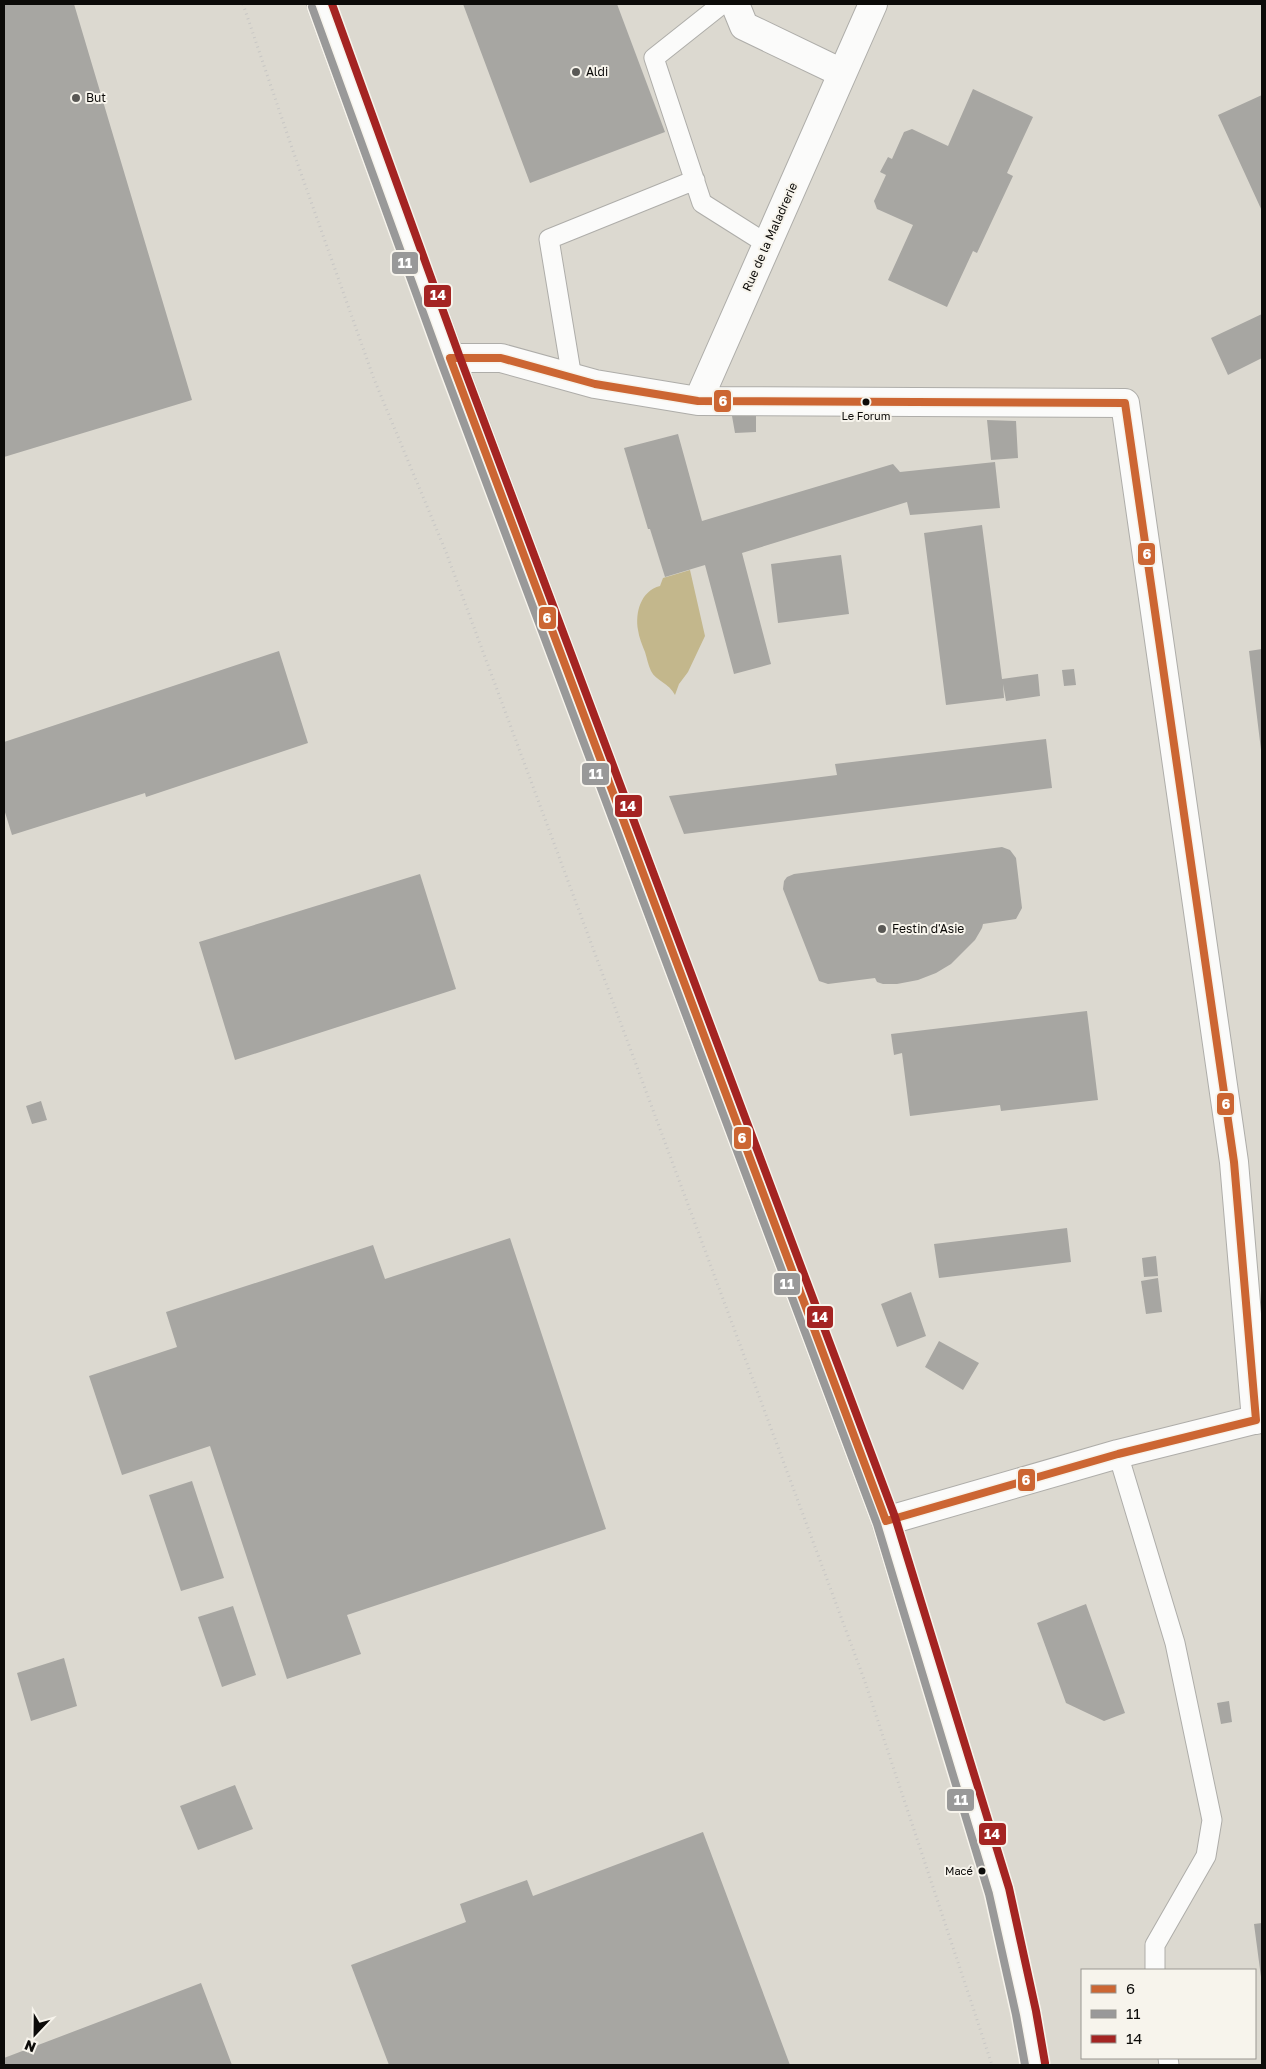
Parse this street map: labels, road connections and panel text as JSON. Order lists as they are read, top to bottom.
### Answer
{
  "streets": {
    "street": ["Rue de la Maladrerie"]
  },
  "places": [
    "Aldi",
    "But",
    "Le Forum",
    "Festin d'Asie",
    "Macé"
  ],
  "lines": ["transit line 14", "transit line 11", "transit line 6"],
  "legend": ["6", "11", "14"],
  "north": "bottom"
}
